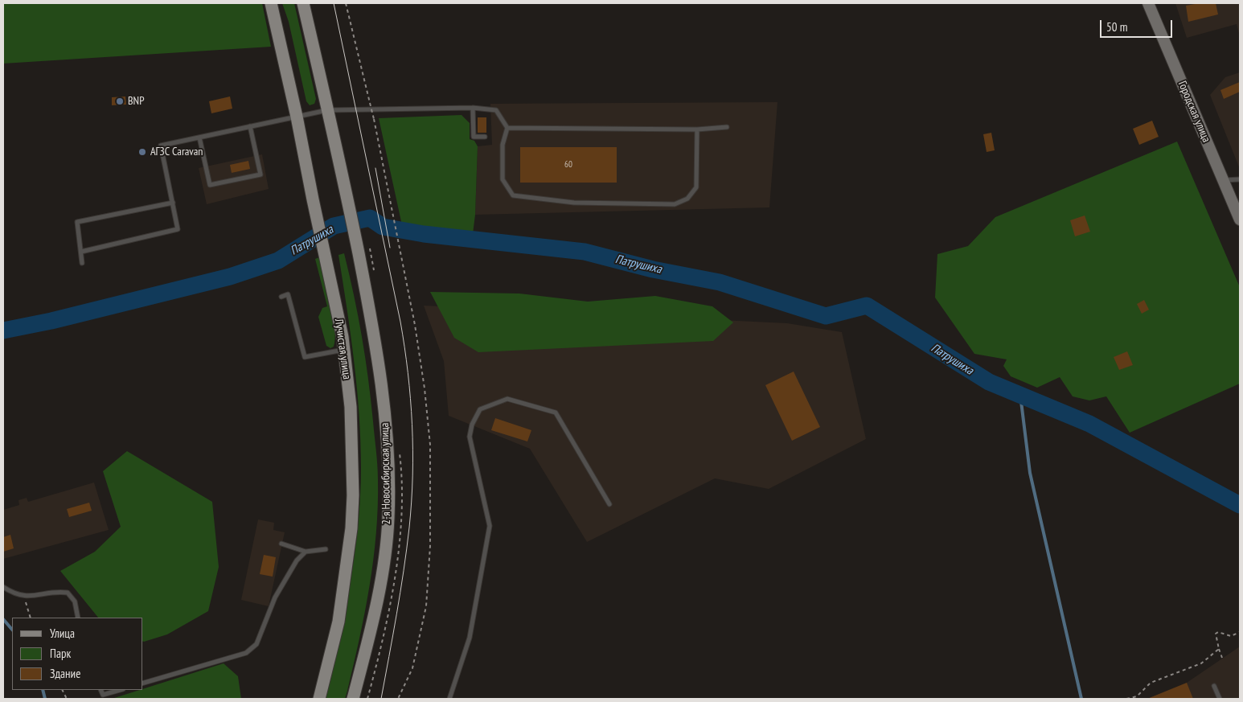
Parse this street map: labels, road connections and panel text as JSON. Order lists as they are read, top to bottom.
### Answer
{
  "streets": {
    "main road": ["Лучистая улица", "2-я Новосибирская улица"],
    "street": ["Городская улица"]
  },
  "water": ["Патрушиха"],
  "places": ["BNP", "АГЗС Caravan"],
  "house_numbers": ["60"],
  "legend": ["Улица", "Парк", "Здание"],
  "scale_bar": "50 m"
}
